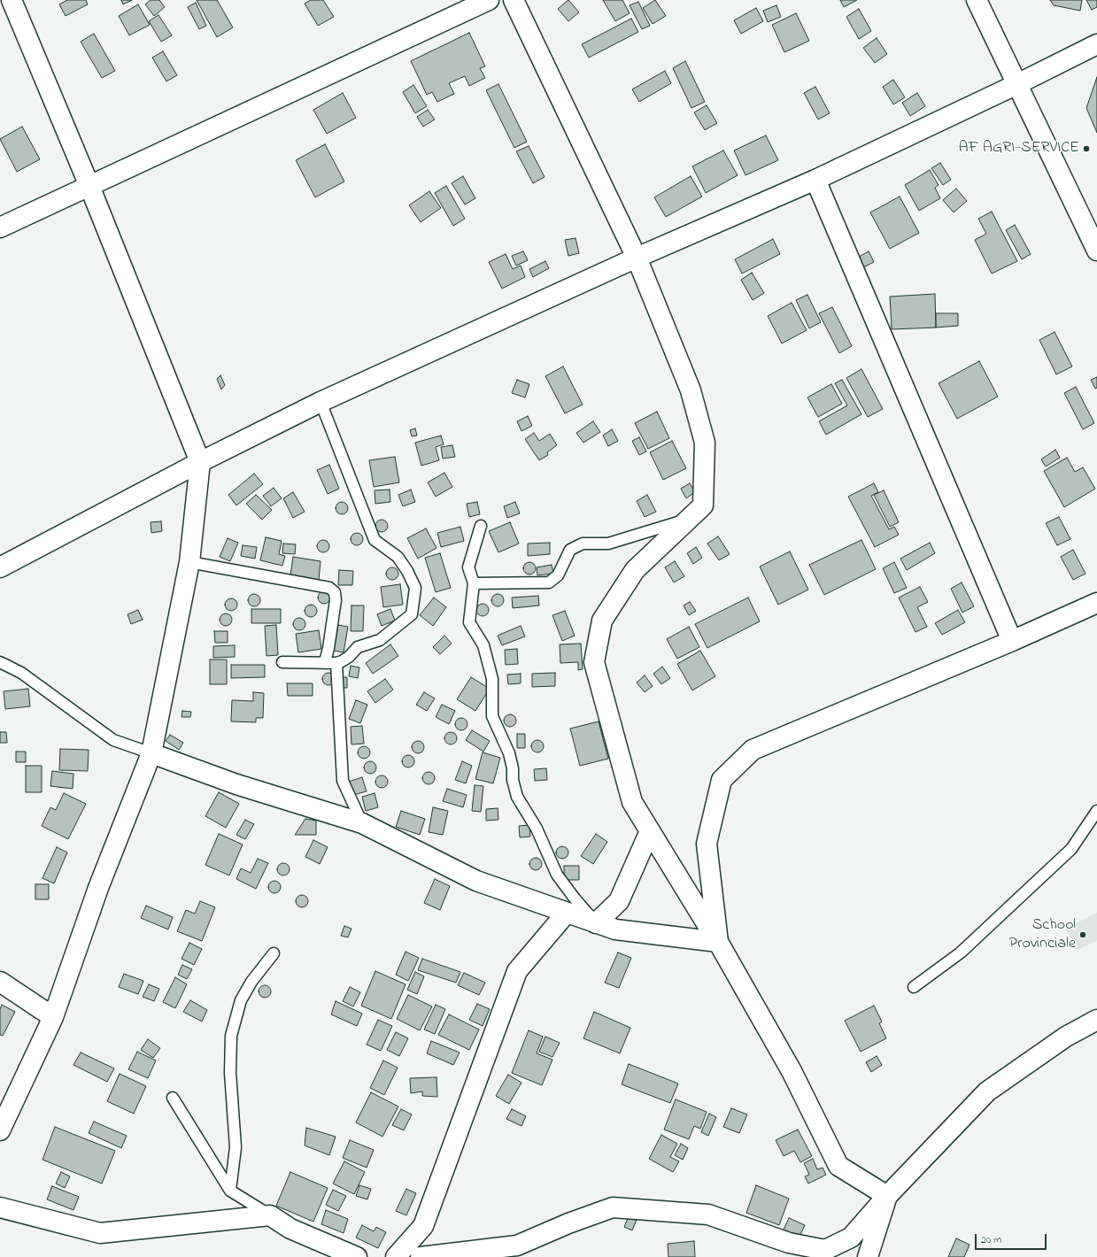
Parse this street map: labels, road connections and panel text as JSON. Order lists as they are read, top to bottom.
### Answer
{
  "places": ["AF AGRI-SERVICE", "School Provinciale"],
  "scale_bar": "20 m"
}
